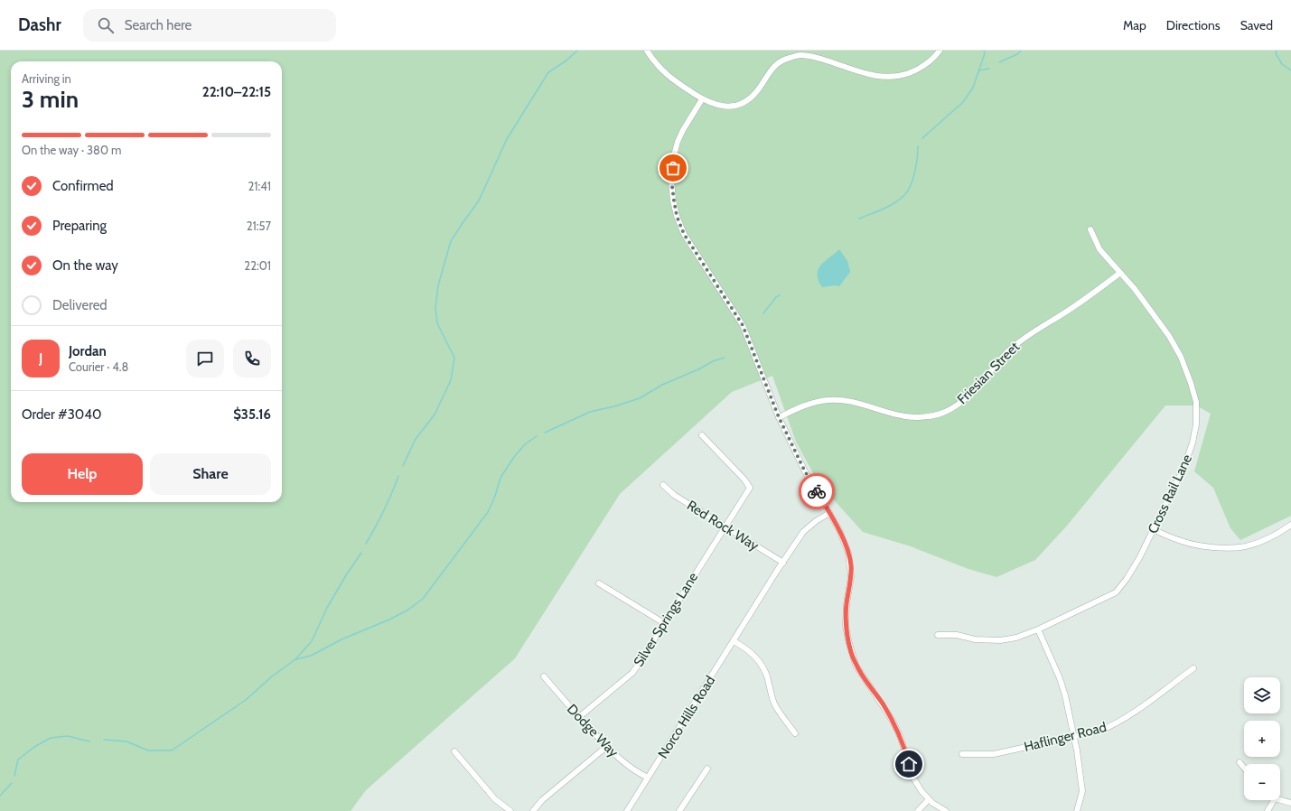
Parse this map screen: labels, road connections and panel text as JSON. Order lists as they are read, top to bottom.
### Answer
{
  "streets": {
    "street": [
      "Friesian Street",
      "Cross Rail Lane",
      "Red Rock Way",
      "Silver Springs Lane",
      "Norco Hills Road",
      "Dodge Way",
      "Haflinger Road"
    ]
  },
  "crossings": [
    ["Friesian Street", "Cross Rail Lane"],
    ["Red Rock Way", "Silver Springs Lane"],
    ["Red Rock Way", "Norco Hills Road"],
    ["Silver Springs Lane", "Dodge Way"],
    ["Norco Hills Road", "Dodge Way"]
  ],
  "page": {
    "header": "Dashr",
    "search": "Search here",
    "nav": ["Map", "Directions", "Saved"],
    "heading": ["3 min", "Arriving in", "22:10–22:15"],
    "panel": [
      "Jordan",
      "Courier · 4.8",
      "Order #3040",
      "$35.16"
    ],
    "bar": "On the way · 380 m",
    "list": [
      ["Confirmed", "21:41"],
      ["Preparing", "21:57"],
      ["On the way", "22:01"],
      "Delivered"
    ],
    "round": "J",
    "buttons": ["Help", "Share"],
    "map_buttons": ["+", "−"]
  }
}
